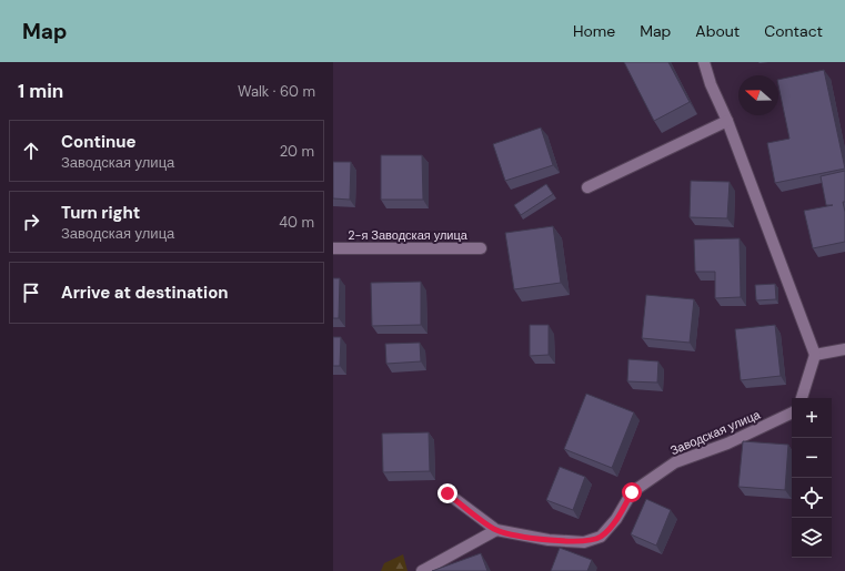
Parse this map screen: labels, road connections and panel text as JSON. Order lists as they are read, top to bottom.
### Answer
{
  "streets": {
    "street": ["2-я Заводская улица", "Заводская улица"]
  },
  "north": "left",
  "page": {
    "header": "Map",
    "nav": [
      "Home",
      "Map",
      "About",
      "Contact"
    ],
    "heading": ["1 min", "Walk · 60 m"],
    "list": [
      ["Continue", "Заводская улица", "20 m"],
      ["Turn right", "Заводская улица", "40 m"],
      "Arrive at destination"
    ],
    "map_buttons": ["+", "−"]
  }
}
